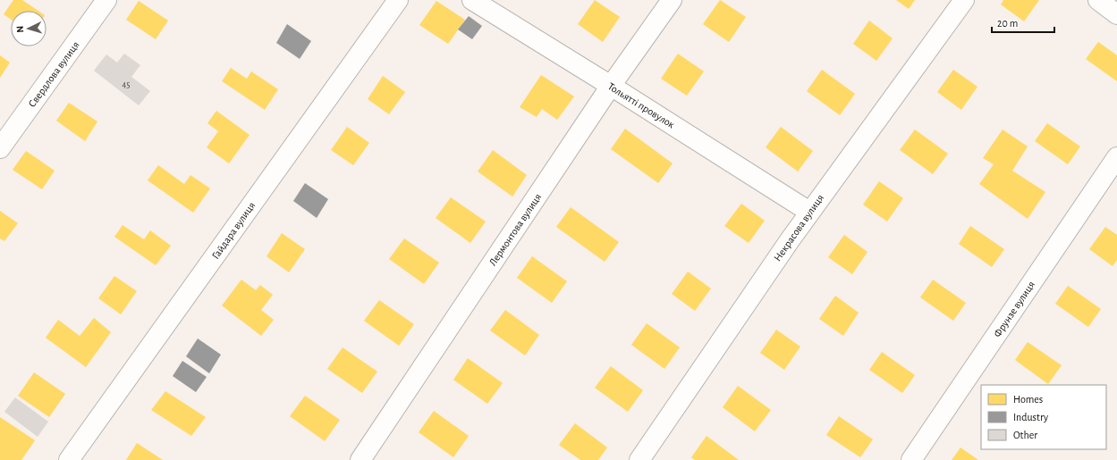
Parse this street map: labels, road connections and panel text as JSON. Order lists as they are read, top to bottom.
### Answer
{
  "streets": {
    "street": [
      "Свердлова вулиця",
      "Тольятті провулок",
      "Некрасова вулиця",
      "Лермонтова вулиця",
      "Гайдара вулиця",
      "Фрунзе вулиця"
    ]
  },
  "crossings": [
    ["Тольятті провулок", "Некрасова вулиця"],
    ["Тольятті провулок", "Лермонтова вулиця"]
  ],
  "house_numbers": ["45"],
  "legend": ["Homes", "Industry", "Other"],
  "scale_bar": "20 m",
  "north": "left"
}
